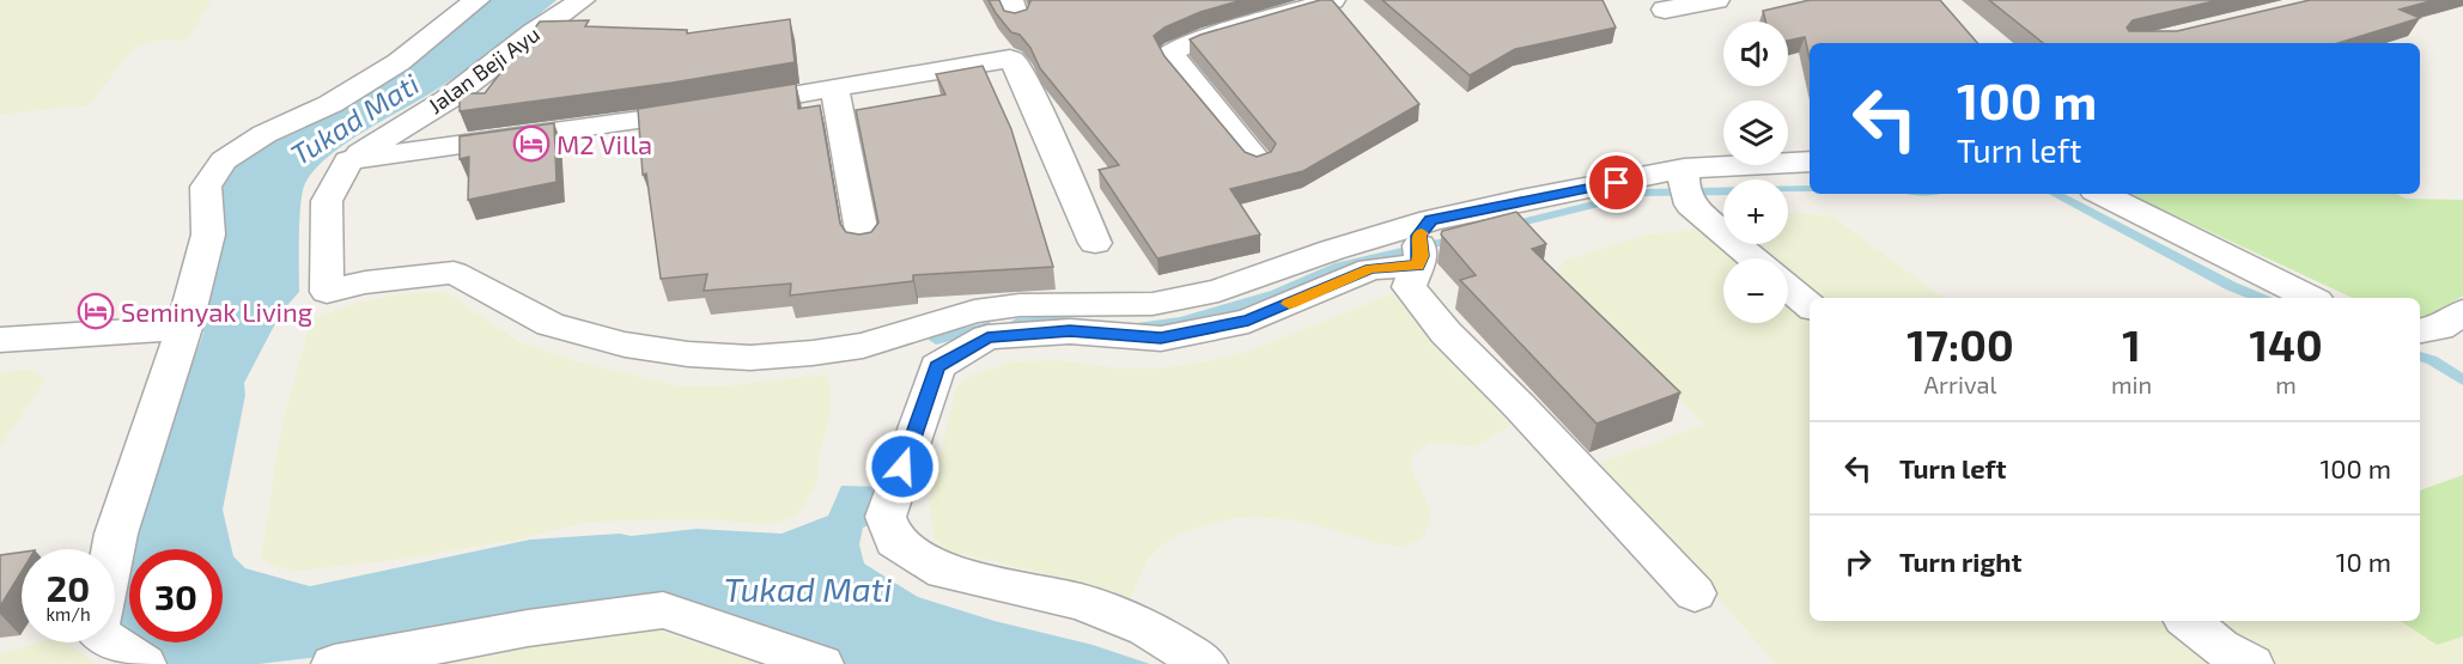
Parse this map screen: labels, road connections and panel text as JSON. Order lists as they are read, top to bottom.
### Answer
{
  "streets": {
    "street": ["Jalan Beji Ayu"]
  },
  "water": ["Tukad Mati"],
  "places": {
    "hotel": ["M2 Villa", "Seminyak Living"]
  },
  "page": {
    "map_buttons": ["+", "−"],
    "turn": ["100 m", "Turn left"],
    "eta": [
      "17:00",
      "Arrival",
      "1",
      "min",
      "140",
      "m"
    ],
    "list": [
      {
        "name": "Turn left",
        "value": "100 m"
      },
      {
        "name": "Turn right",
        "value": "10 m"
      }
    ],
    "speed": "20 km/h",
    "limit": "30"
  }
}
